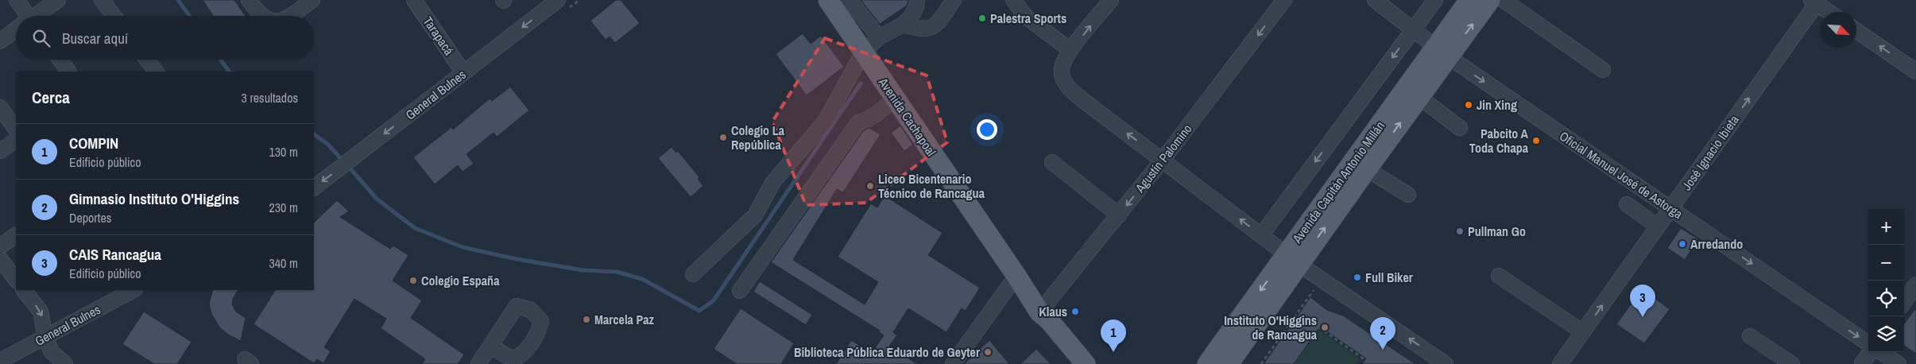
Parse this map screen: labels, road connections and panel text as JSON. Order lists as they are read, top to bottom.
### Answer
{
  "streets": {
    "main road": ["Avenida Cachapoal", "Avenida Capitán Antonio Millán"],
    "street": [
      "Tarapacá",
      "General Bulnes",
      "José Ignacio Ibieta",
      "Agustín Palomino",
      "Oficial Manuel José de Astorga"
    ]
  },
  "crossings": [
    ["Tarapacá", "General Bulnes"],
    ["Avenida Cachapoal", "Agustín Palomino"],
    ["José Ignacio Ibieta", "Oficial Manuel José de Astorga"],
    ["Oficial Manuel José de Astorga", "Avenida Capitán Antonio Millán"]
  ],
  "one_way": ["General Bulnes", "José Ignacio Ibieta"],
  "places": [
    "Palestra Sports",
    "Jin Xing",
    "Colegio La República",
    "Pabcito A Toda Chapa",
    "Liceo Bicentenario Técnico de Rancagua",
    "Pullman Go",
    "Arredando",
    "Full Biker",
    "Colegio España",
    "Klaus",
    "Marcela Paz",
    "Instituto O'Higgins de Rancagua",
    "Biblioteca Pública Eduardo de Geyter"
  ],
  "north": "bottom right",
  "page": {
    "search": "Buscar aquí",
    "heading": ["Cerca", "3 resultados"],
    "list": [
      {
        "mark": "1",
        "name": "COMPIN",
        "note": "Edificio público",
        "value": "130 m"
      },
      {
        "mark": "2",
        "name": "Gimnasio Instituto O'Higgins",
        "note": "Deportes",
        "value": "230 m"
      },
      {
        "mark": "3",
        "name": "CAIS Rancagua",
        "note": "Edificio público",
        "value": "340 m"
      }
    ],
    "map_buttons": ["+", "−"],
    "pins": ["3", "2", "1"]
  }
}
